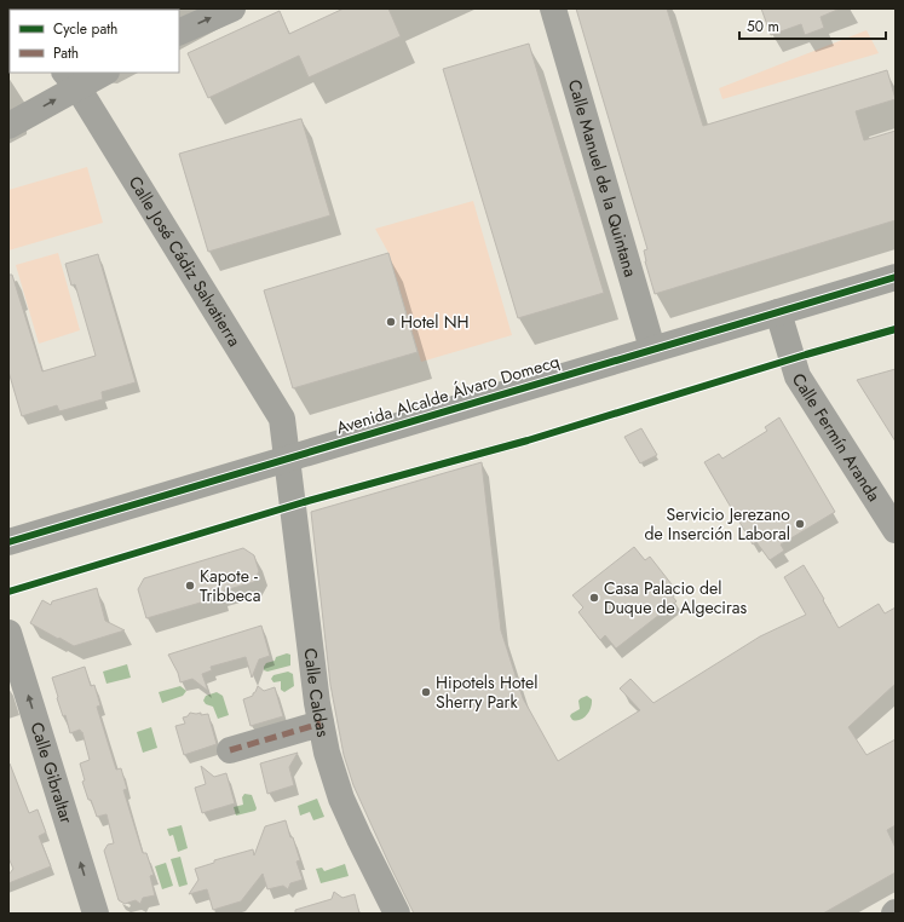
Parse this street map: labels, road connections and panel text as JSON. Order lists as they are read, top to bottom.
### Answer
{
  "streets": {
    "street": [
      "Calle Manuel de la Quintana",
      "Calle José Cádiz Salvatierra",
      "Avenida Alcalde Álvaro Domecq",
      "Calle Fermín Aranda",
      "Calle Caldas",
      "Calle Gibraltar"
    ]
  },
  "crossings": [
    ["Calle Manuel de la Quintana", "Avenida Alcalde Álvaro Domecq"],
    ["Calle José Cádiz Salvatierra", "Avenida Alcalde Álvaro Domecq"],
    ["Calle José Cádiz Salvatierra", "Calle Caldas"],
    ["Avenida Alcalde Álvaro Domecq", "Calle Fermín Aranda"],
    ["Avenida Alcalde Álvaro Domecq", "Calle Caldas"]
  ],
  "one_way": ["Calle Gibraltar"],
  "places": [
    "Hotel NH",
    "Servicio Jerezano de Inserción Laboral",
    "Kapote - Tribbeca",
    "Casa Palacio del Duque de Algeciras",
    "Hipotels Hotel Sherry Park"
  ],
  "legend": ["Cycle path", "Path"],
  "scale_bar": "50 m"
}
